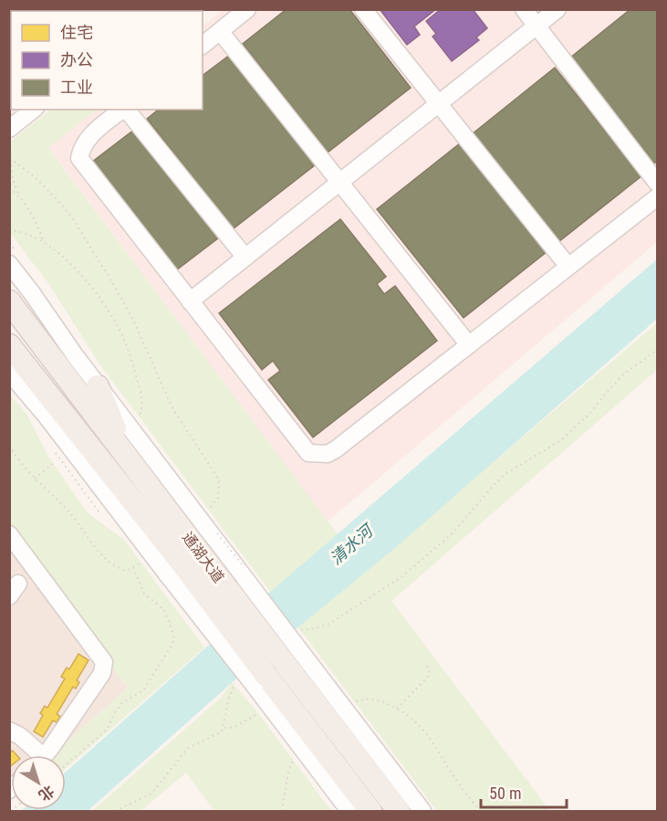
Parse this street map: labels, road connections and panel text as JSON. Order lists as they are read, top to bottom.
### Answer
{
  "streets": {
    "main road": ["通湖大道"]
  },
  "water": ["清水河"],
  "legend": ["住宅", "办公", "工业"],
  "scale_bar": "50 m",
  "north": "bottom right"
}
